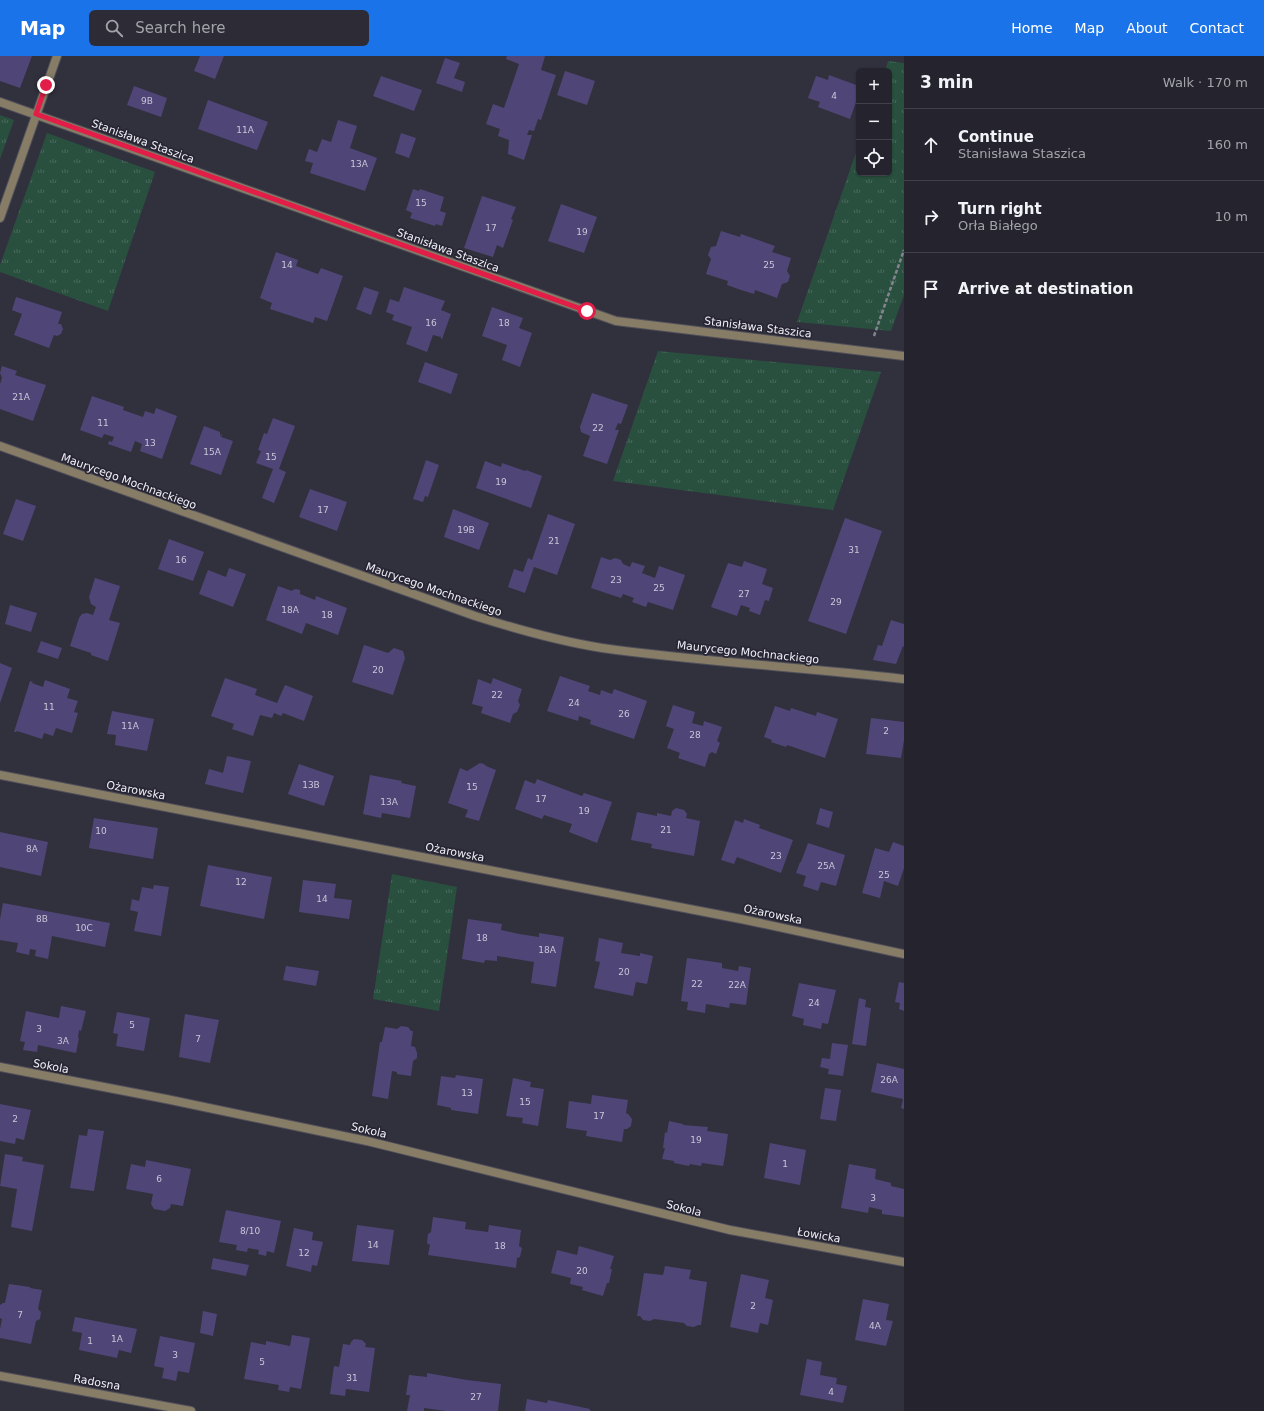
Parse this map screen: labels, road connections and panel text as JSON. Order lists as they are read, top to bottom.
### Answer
{
  "streets": {
    "street": [
      "Stanisława Staszica",
      "Maurycego Mochnackiego",
      "Ożarowska",
      "Sokola",
      "Łowicka",
      "Radosna"
    ]
  },
  "crossings": [
    ["Sokola", "Łowicka"]
  ],
  "house_numbers": [
    "4",
    "9B",
    "11A",
    "13A",
    "15",
    "17",
    "19",
    "14",
    "25",
    "16",
    "18",
    "21A",
    "11",
    "22",
    "13",
    "15A",
    "15",
    "19",
    "17",
    "19B",
    "21",
    "31",
    "16",
    "23",
    "25",
    "27",
    "29",
    "18A",
    "18",
    "20",
    "22",
    "24",
    "11",
    "26",
    "11A",
    "2",
    "28",
    "13B",
    "15",
    "17",
    "13A",
    "19",
    "21",
    "10",
    "8A",
    "23",
    "25A",
    "25",
    "12",
    "14",
    "8B",
    "10C",
    "18",
    "18A",
    "20",
    "22",
    "22A",
    "24",
    "5",
    "3",
    "7",
    "3A",
    "26A",
    "13",
    "15",
    "17",
    "2",
    "19",
    "1",
    "6",
    "3",
    "8/10",
    "14",
    "18",
    "12",
    "20",
    "2",
    "7",
    "4A",
    "1A",
    "1",
    "3",
    "5",
    "31",
    "4",
    "27"
  ],
  "page": {
    "header": "Map",
    "search": "Search here",
    "nav": [
      "Home",
      "Map",
      "About",
      "Contact"
    ],
    "heading": ["3 min", "Walk · 170 m"],
    "map_buttons": ["+", "−"],
    "list": [
      ["Continue", "Stanisława Staszica", "160 m"],
      ["Turn right", "Orła Białego", "10 m"],
      "Arrive at destination"
    ]
  }
}
